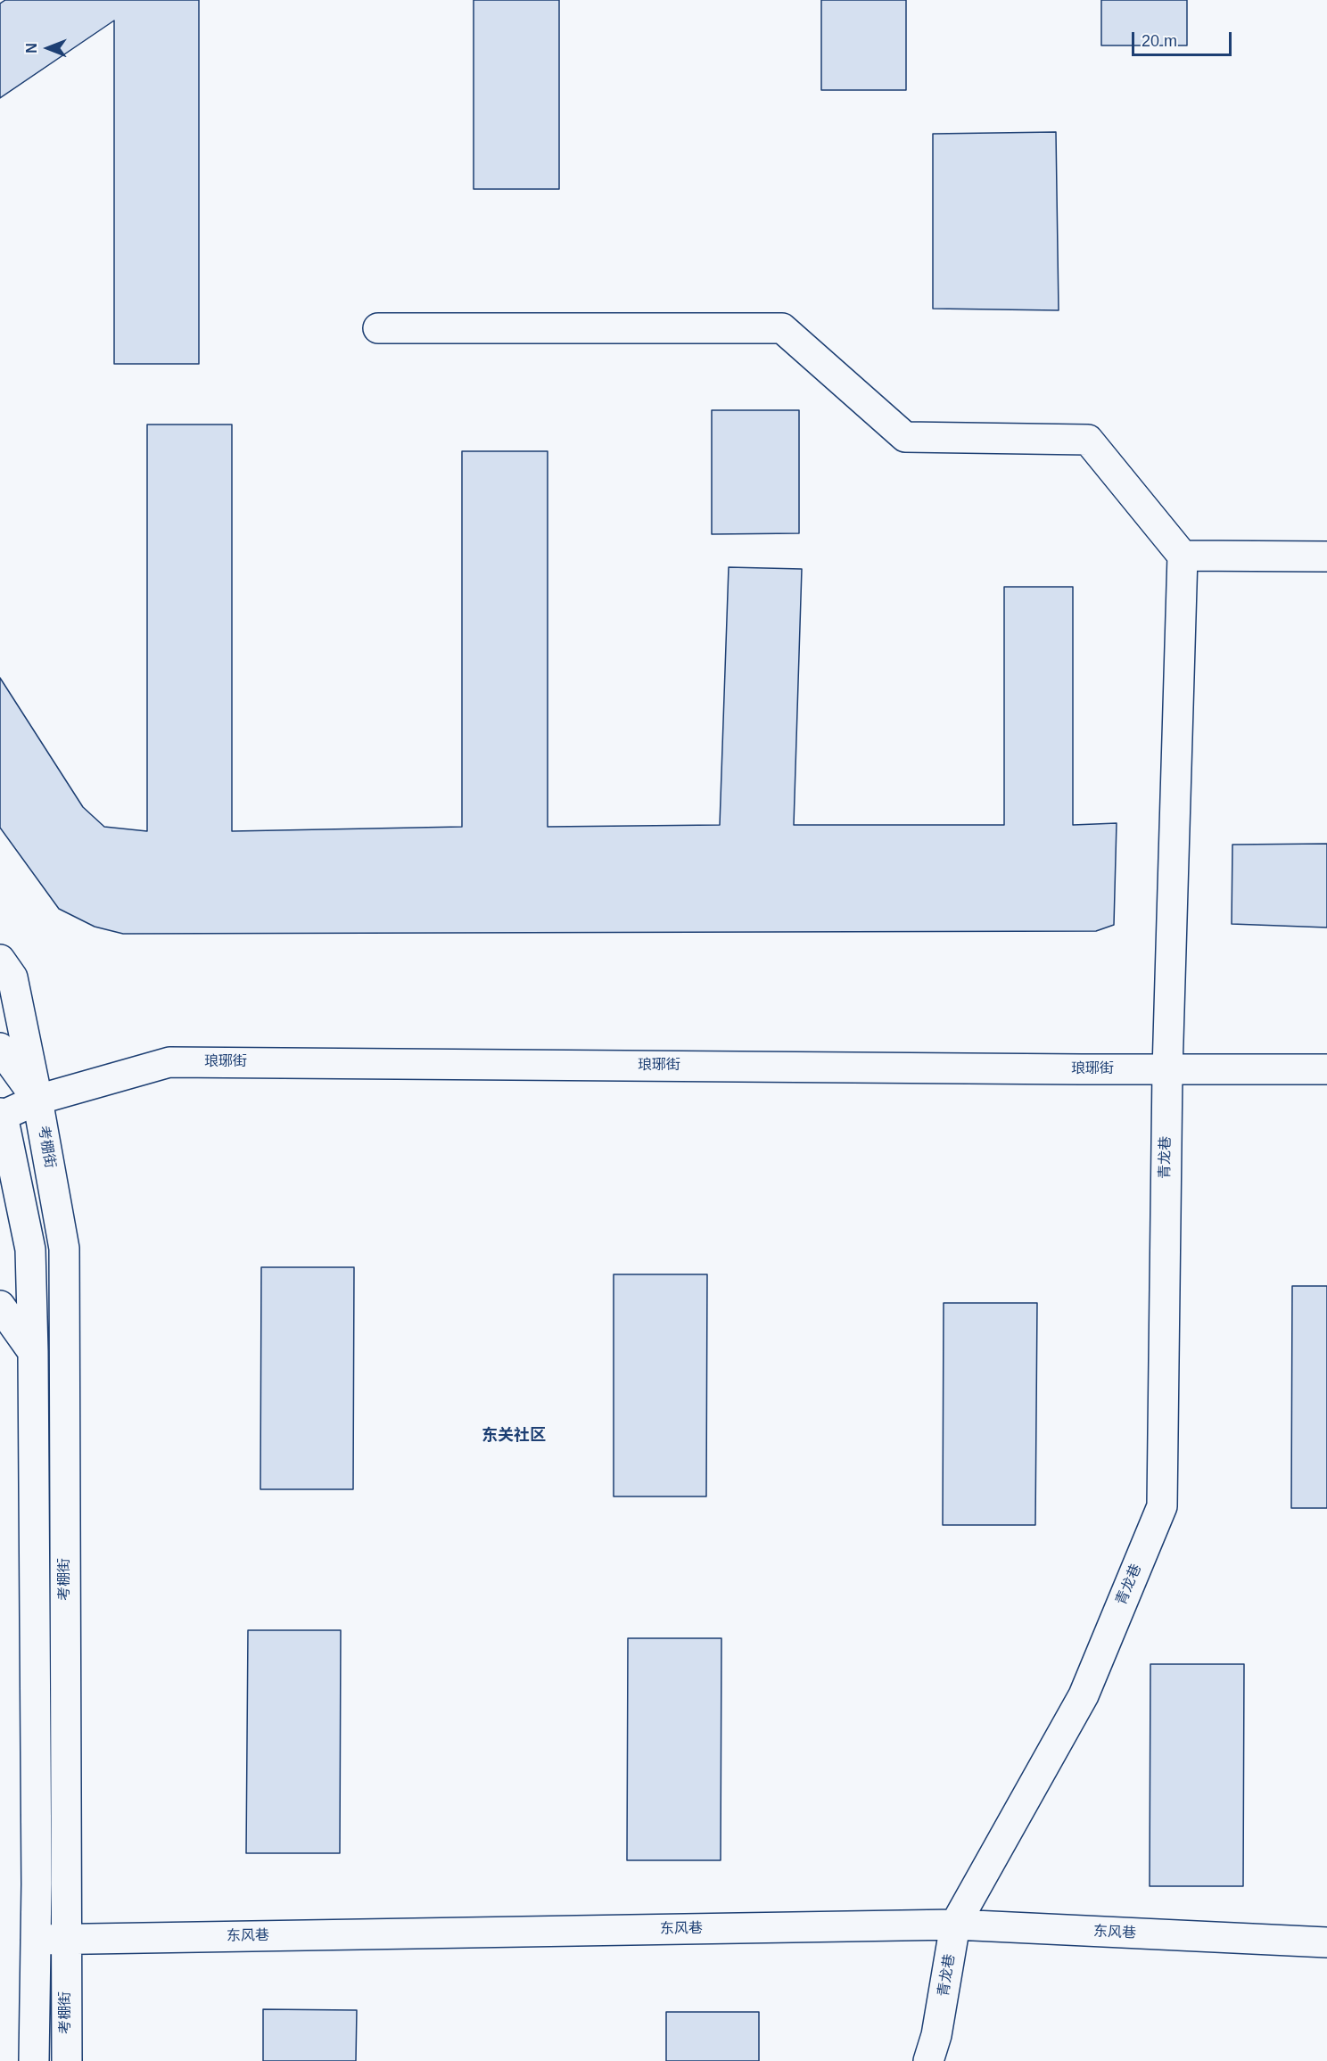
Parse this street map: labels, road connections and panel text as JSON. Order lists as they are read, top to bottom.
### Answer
{
  "streets": {
    "street": [
      "琅琊街",
      "考棚街",
      "青龙巷",
      "东风巷"
    ]
  },
  "crossings": [
    ["琅琊街", "考棚街"],
    ["琅琊街", "青龙巷"],
    ["考棚街", "东风巷"],
    ["青龙巷", "东风巷"]
  ],
  "districts": ["东关社区"],
  "scale_bar": "20 m",
  "north": "left"
}
